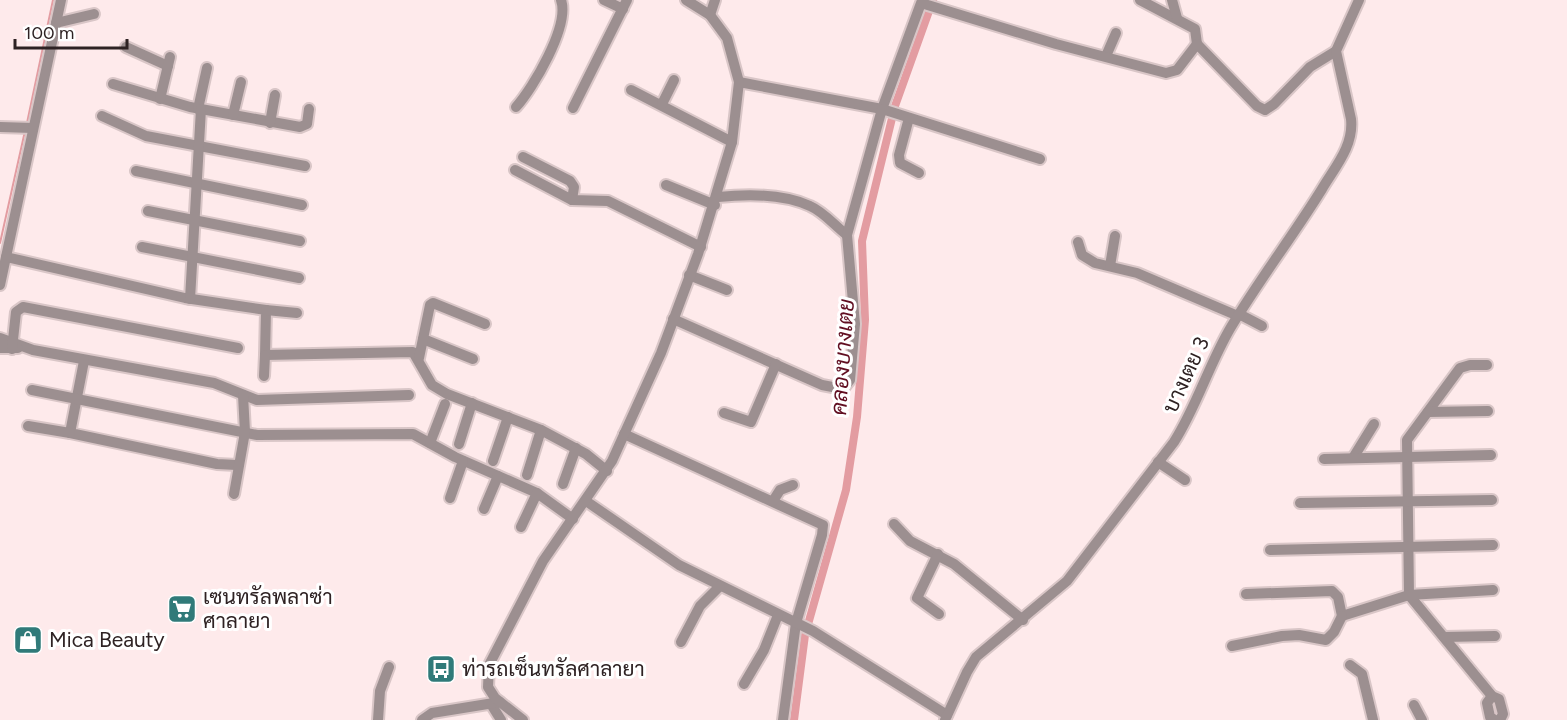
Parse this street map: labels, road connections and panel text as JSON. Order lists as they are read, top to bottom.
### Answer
{
  "streets": {
    "street": ["บางเตย 3"]
  },
  "water": ["คลองบางเตย"],
  "places": {
    "supermarket": ["เซนทรัลพลาซ่า ศาลายา"],
    "shop": ["Mica Beauty"],
    "bus stop": ["ท่ารถเซ็นทรัลศาลายา"]
  },
  "scale_bar": "100 m"
}
